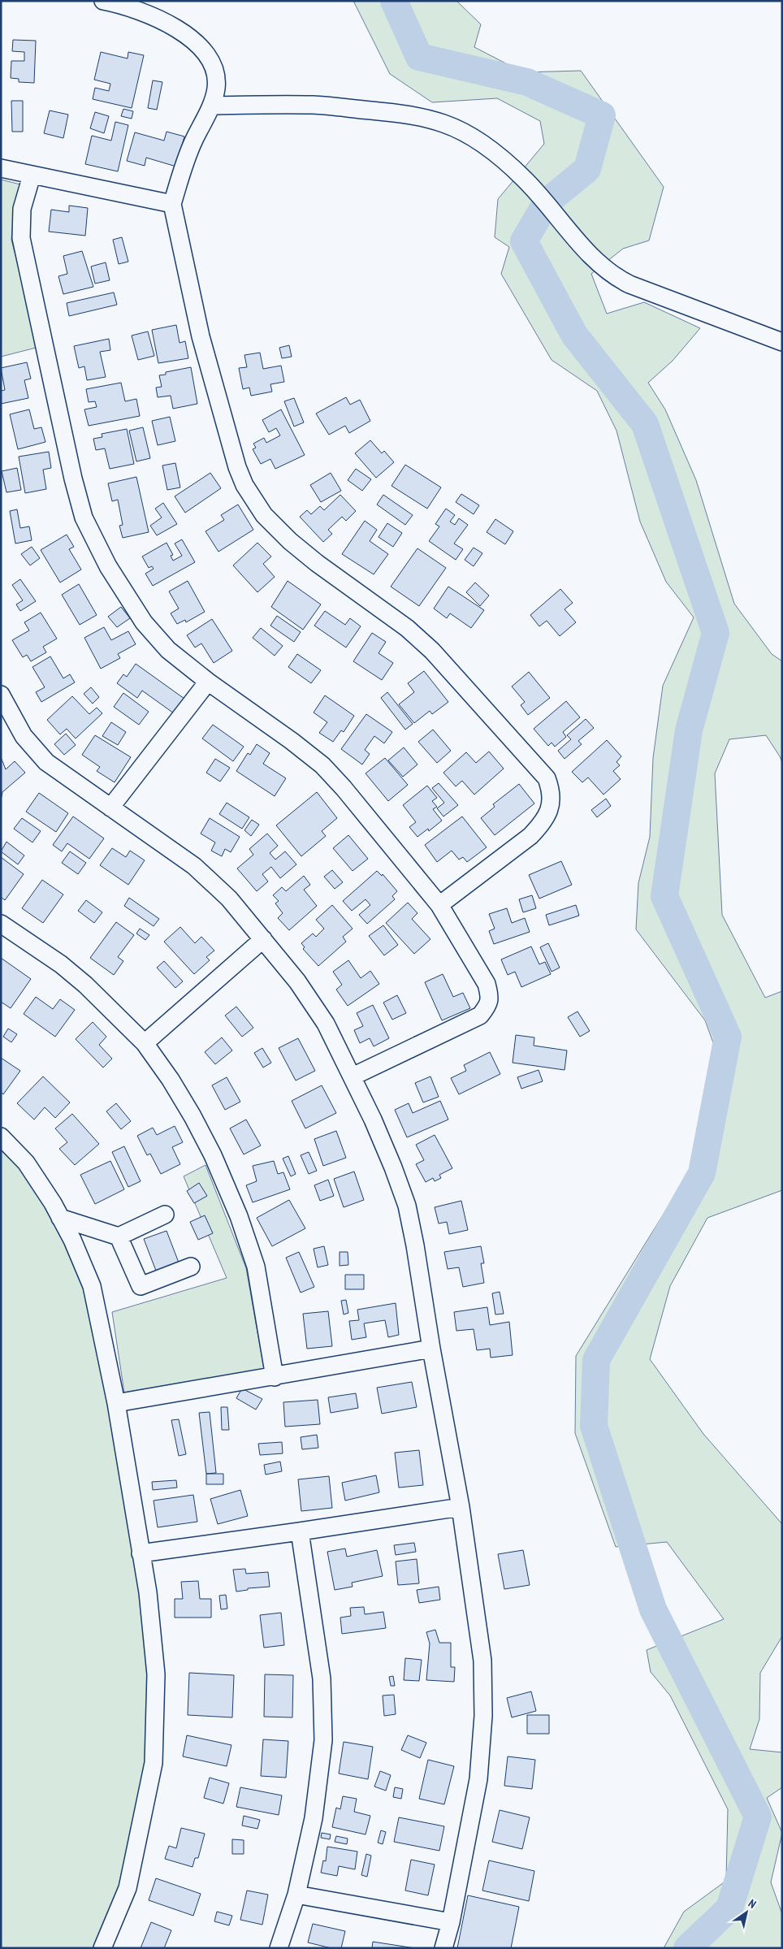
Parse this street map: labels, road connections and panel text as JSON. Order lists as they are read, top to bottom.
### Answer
{
  "north": "top right"
}
